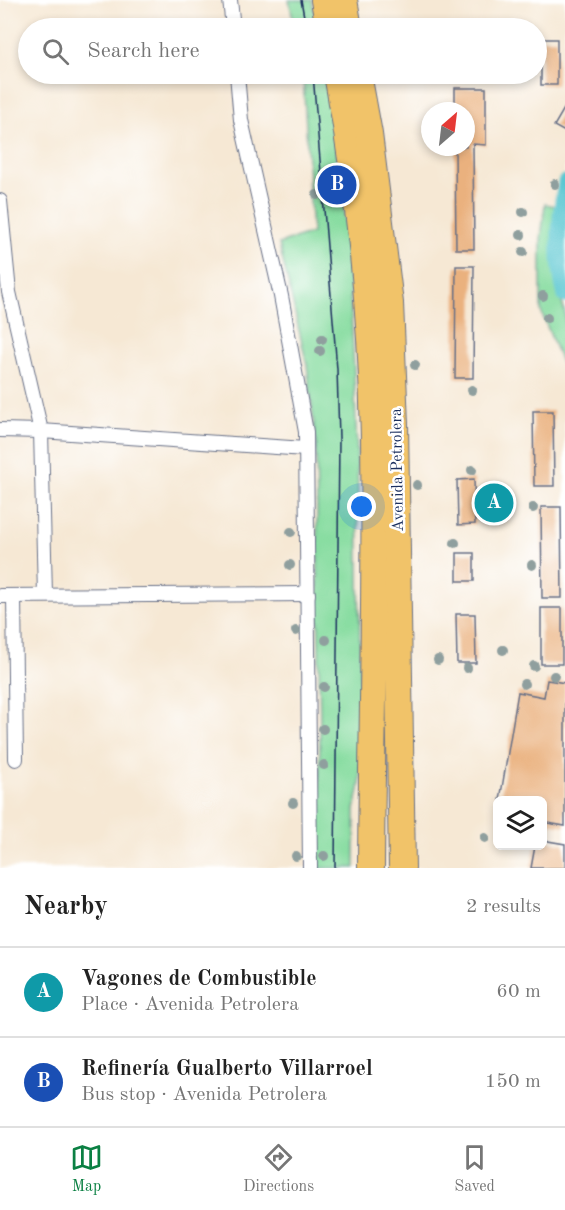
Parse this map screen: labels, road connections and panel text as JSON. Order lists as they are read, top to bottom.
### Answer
{
  "streets": {
    "highway": ["Avenida Petrolera"]
  },
  "north": "top right",
  "page": {
    "search": "Search here",
    "pins": ["B", "A"],
    "heading": ["Nearby", "2 results"],
    "list": [
      {
        "mark": "A",
        "name": "Vagones de Combustible",
        "note": "Place · Avenida Petrolera",
        "value": "60 m"
      },
      {
        "mark": "B",
        "name": "Refinería Gualberto Villarroel",
        "note": "Bus stop · Avenida Petrolera",
        "value": "150 m"
      }
    ],
    "nav": ["Map", "Directions", "Saved"]
  }
}
